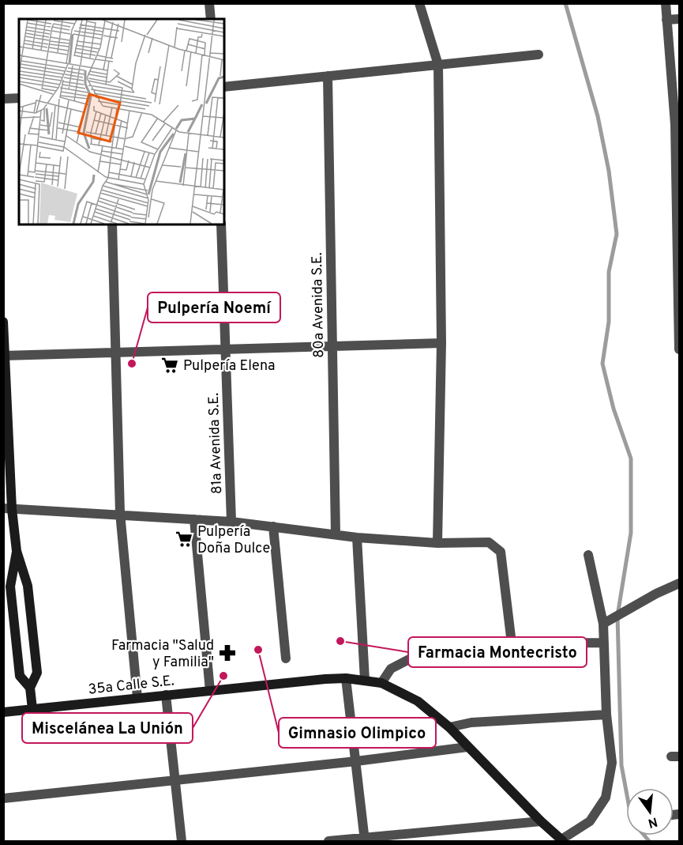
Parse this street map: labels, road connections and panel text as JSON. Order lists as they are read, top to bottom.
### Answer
{
  "streets": {
    "street": ["80a Avenida S.E.", "81a Avenida S.E.", "35a Calle S.E."]
  },
  "places": {
    "other": [
      "Pulpería Noemí",
      "Farmacia Montecristo",
      "Gimnasio Olimpico",
      "Miscelánea La Unión"
    ],
    "supermarket": ["Pulpería Elena", "Pulpería Doña Dulce"],
    "pharmacy": ["Farmacia \"Salud y Familia\""]
  },
  "north": "bottom"
}
